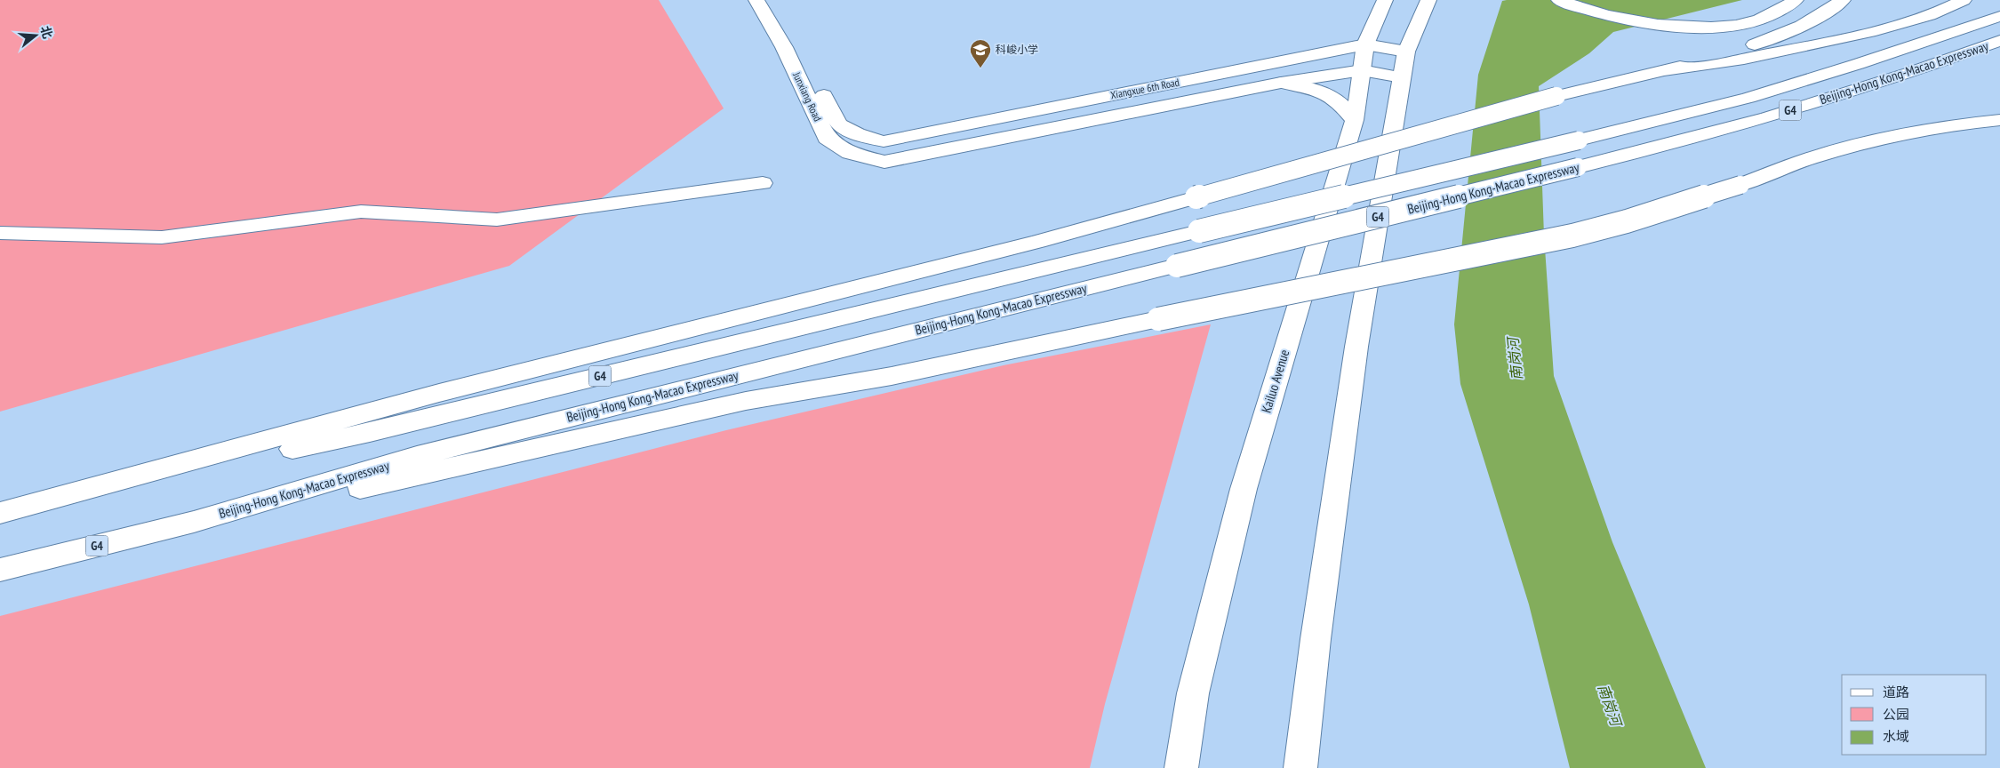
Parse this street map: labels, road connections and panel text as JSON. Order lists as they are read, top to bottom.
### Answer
{
  "streets": {
    "main road": [
      "Beijing-Hong Kong-Macao Expressway",
      "Xiangxue 6th Road",
      "Junxiang Road",
      "G4",
      "Kailuo Avenue"
    ]
  },
  "crossings": [
    ["Xiangxue 6th Road", "Junxiang Road"],
    ["Xiangxue 6th Road", "Kailuo Avenue"]
  ],
  "water": ["南岗河"],
  "places": {
    "school or university": ["科峻小学"]
  },
  "legend": ["道路", "公园", "水域"],
  "north": "right"
}
